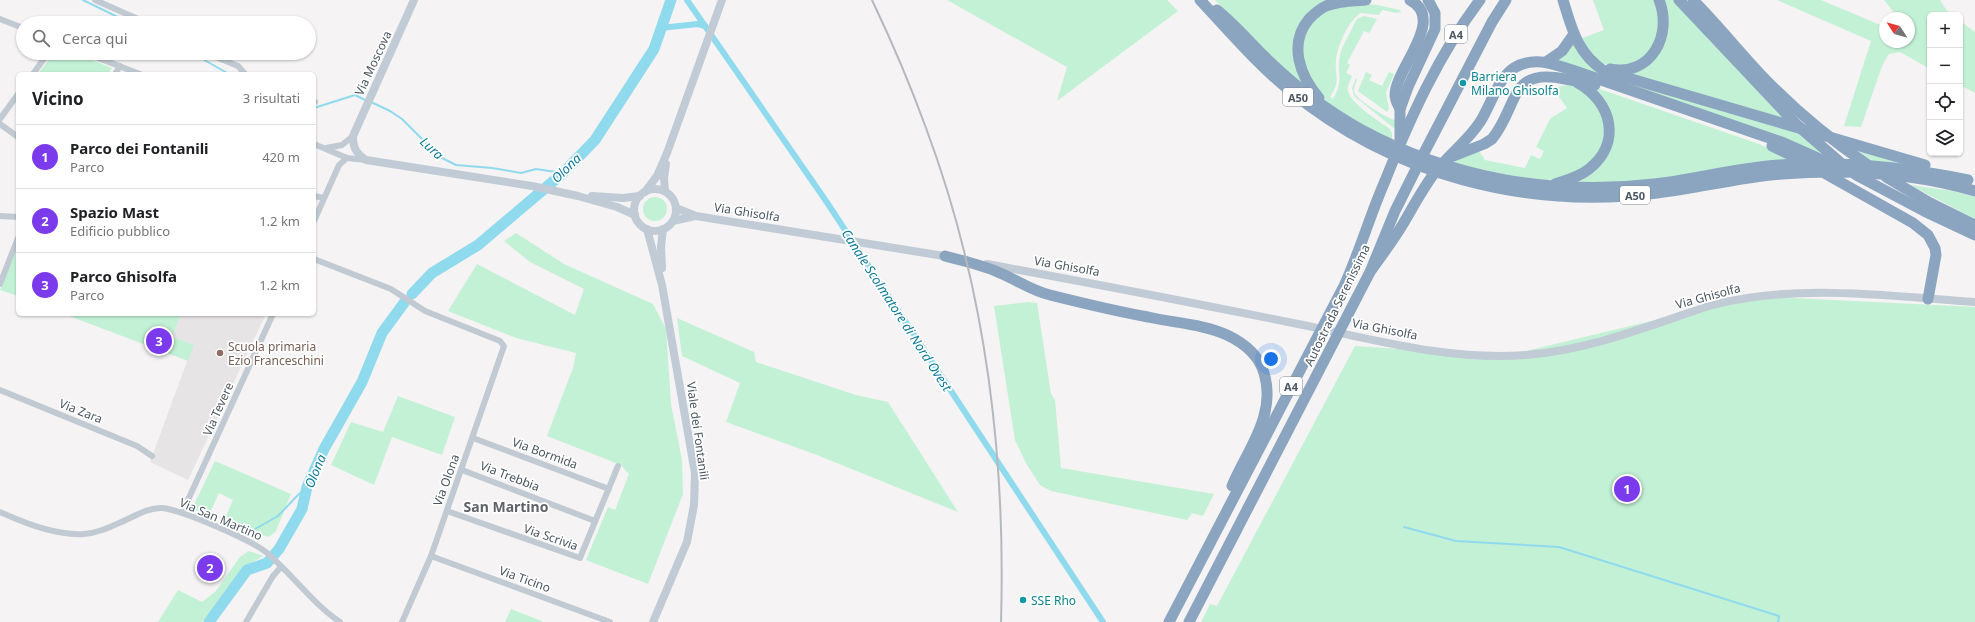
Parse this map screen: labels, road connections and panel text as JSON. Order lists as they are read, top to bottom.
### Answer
{
  "streets": {
    "highway": ["A4", "A50", "Autostrada Serenissima"],
    "street": [
      "Via Moscova",
      "Via Ghisolfa",
      "Via Tevere",
      "Via Zara",
      "Viale dei Fontanili",
      "Via Bormida",
      "Via Trebbia",
      "Via Olona",
      "Via San Martino",
      "Via Scrivia",
      "Via Ticino"
    ]
  },
  "crossings": [
    ["Via Ghisolfa", "Viale dei Fontanili"],
    ["Via Tevere", "Via San Martino"],
    ["Via Bormida", "Via Olona"],
    ["Via Trebbia", "Via Olona"],
    ["Via Trebbia", "Via Scrivia"],
    ["Via Olona", "Via Scrivia"],
    ["Via Olona", "Via Ticino"]
  ],
  "districts": ["San Martino"],
  "water": ["Lura", "Olona", "Canale Scolmatore di Nord Ovest"],
  "places": ["Barriera Milano Ghisolfa", "Scuola primaria Ezio Franceschini", "SSE Rho"],
  "north": "top left",
  "page": {
    "map_buttons": ["+", "−"],
    "search": "Cerca qui",
    "heading": ["Vicino", "3 risultati"],
    "list": [
      {
        "mark": "1",
        "name": "Parco dei Fontanili",
        "note": "Parco",
        "value": "420 m"
      },
      {
        "mark": "2",
        "name": "Spazio Mast",
        "note": "Edificio pubblico",
        "value": "1.2 km"
      },
      {
        "mark": "3",
        "name": "Parco Ghisolfa",
        "note": "Parco",
        "value": "1.2 km"
      }
    ],
    "pins": ["3", "1", "2"]
  }
}
